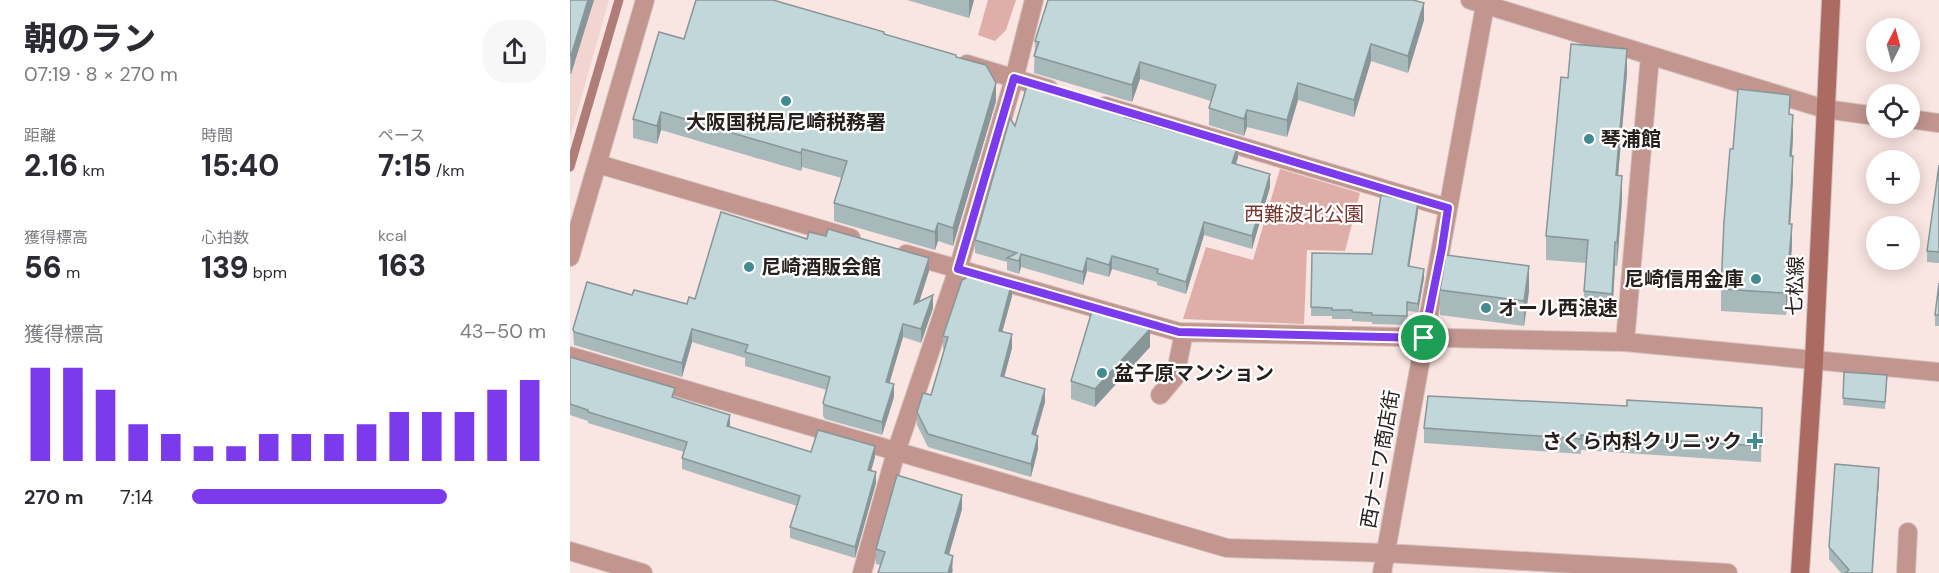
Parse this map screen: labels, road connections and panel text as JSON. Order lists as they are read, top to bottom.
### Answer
{
  "streets": {
    "street": ["七松線", "西ナニワ商店街"]
  },
  "parks": ["西難波北公園"],
  "places": {
    "other": [
      "大阪国税局尼崎税務署",
      "琴浦館",
      "尼崎酒販会館",
      "尼崎信用金庫",
      "オール西浪速",
      "盆子原マンション"
    ],
    "health": ["さくら内科クリニック"]
  },
  "north": "top",
  "page": {
    "heading": ["朝のラン", "07:19 · 8 × 270 m"],
    "map_buttons": ["+", "−"],
    "stats": [
      ["距離", "2.16 km"],
      ["時間", "15:40"],
      ["ペース", "7:15 /km"],
      ["獲得標高", "56 m"],
      ["心拍数", "139 bpm"],
      ["kcal", "163"]
    ],
    "chart": ["獲得標高", "43–50 m"],
    "list": [
      {
        "name": "270 m",
        "note": "7:14"
      }
    ]
  }
}
